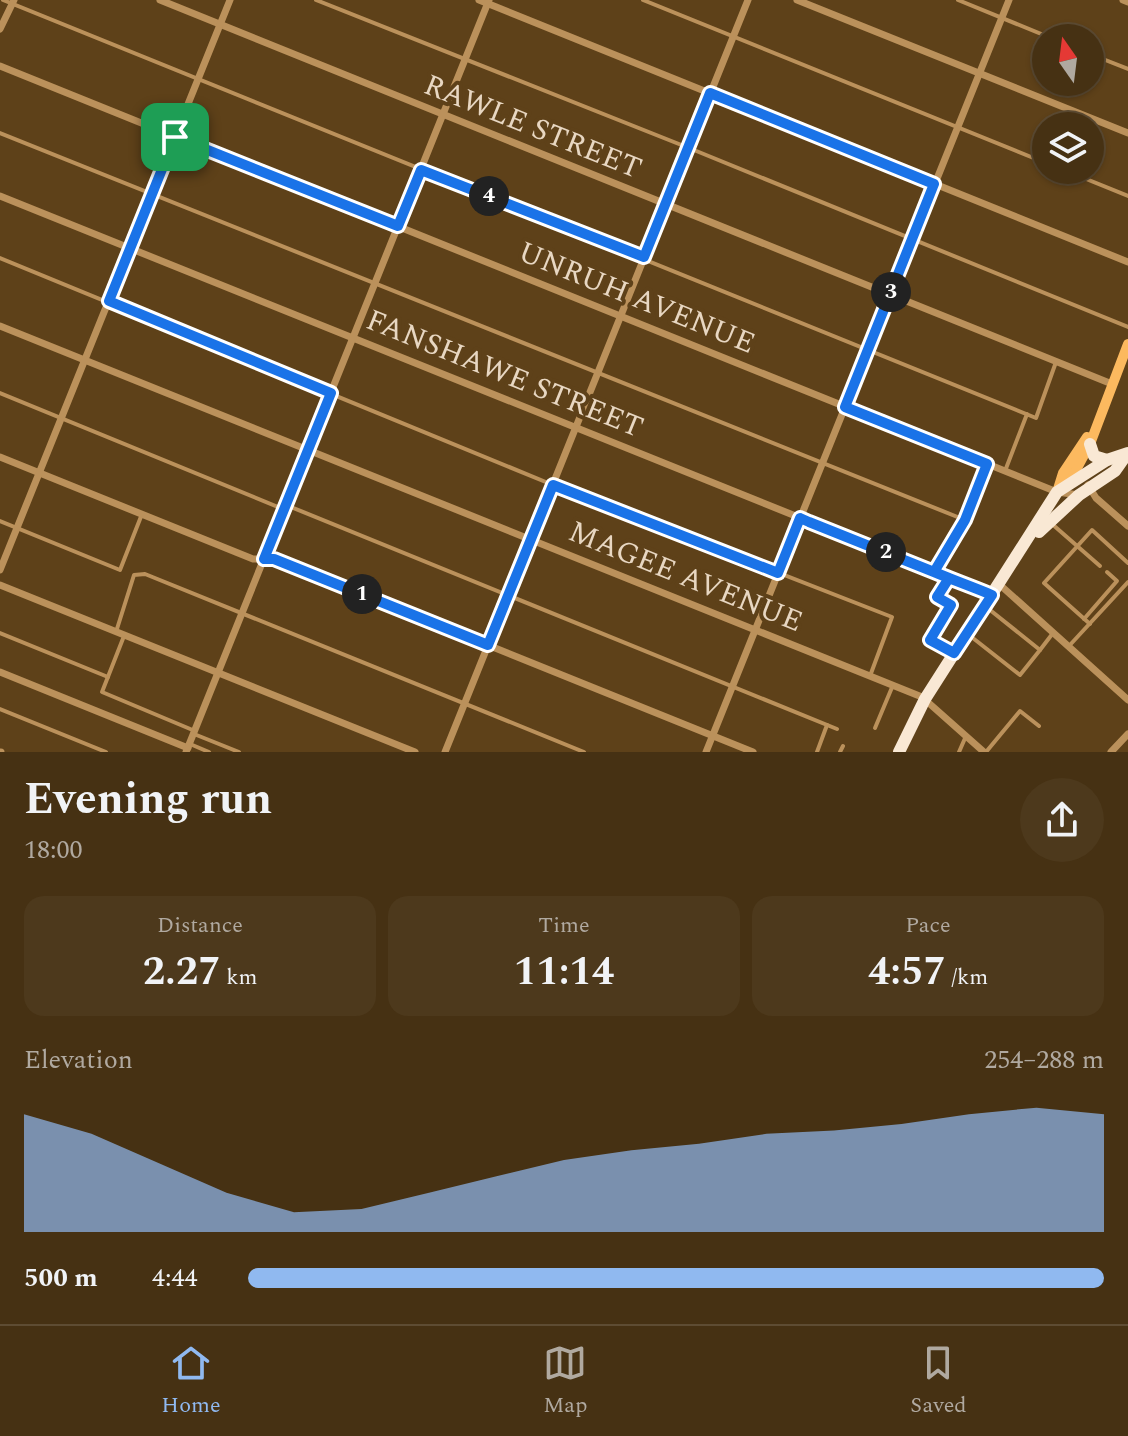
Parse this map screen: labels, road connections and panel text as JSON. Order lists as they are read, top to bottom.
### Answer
{
  "streets": {
    "street": [
      "RAWLE STREET",
      "UNRUH AVENUE",
      "FANSHAWE STREET",
      "MAGEE AVENUE"
    ]
  },
  "north": "top",
  "page": {
    "pins": [
      "4",
      "3",
      "2",
      "1"
    ],
    "heading": ["Evening run", "18:00"],
    "stats": [
      ["Distance", "2.27 km"],
      ["Time", "11:14"],
      ["Pace", "4:57 /km"]
    ],
    "chart": ["Elevation", "254–288 m"],
    "list": [
      {
        "name": "500 m",
        "note": "4:44"
      }
    ],
    "tabs": ["Home", "Map", "Saved"]
  }
}
